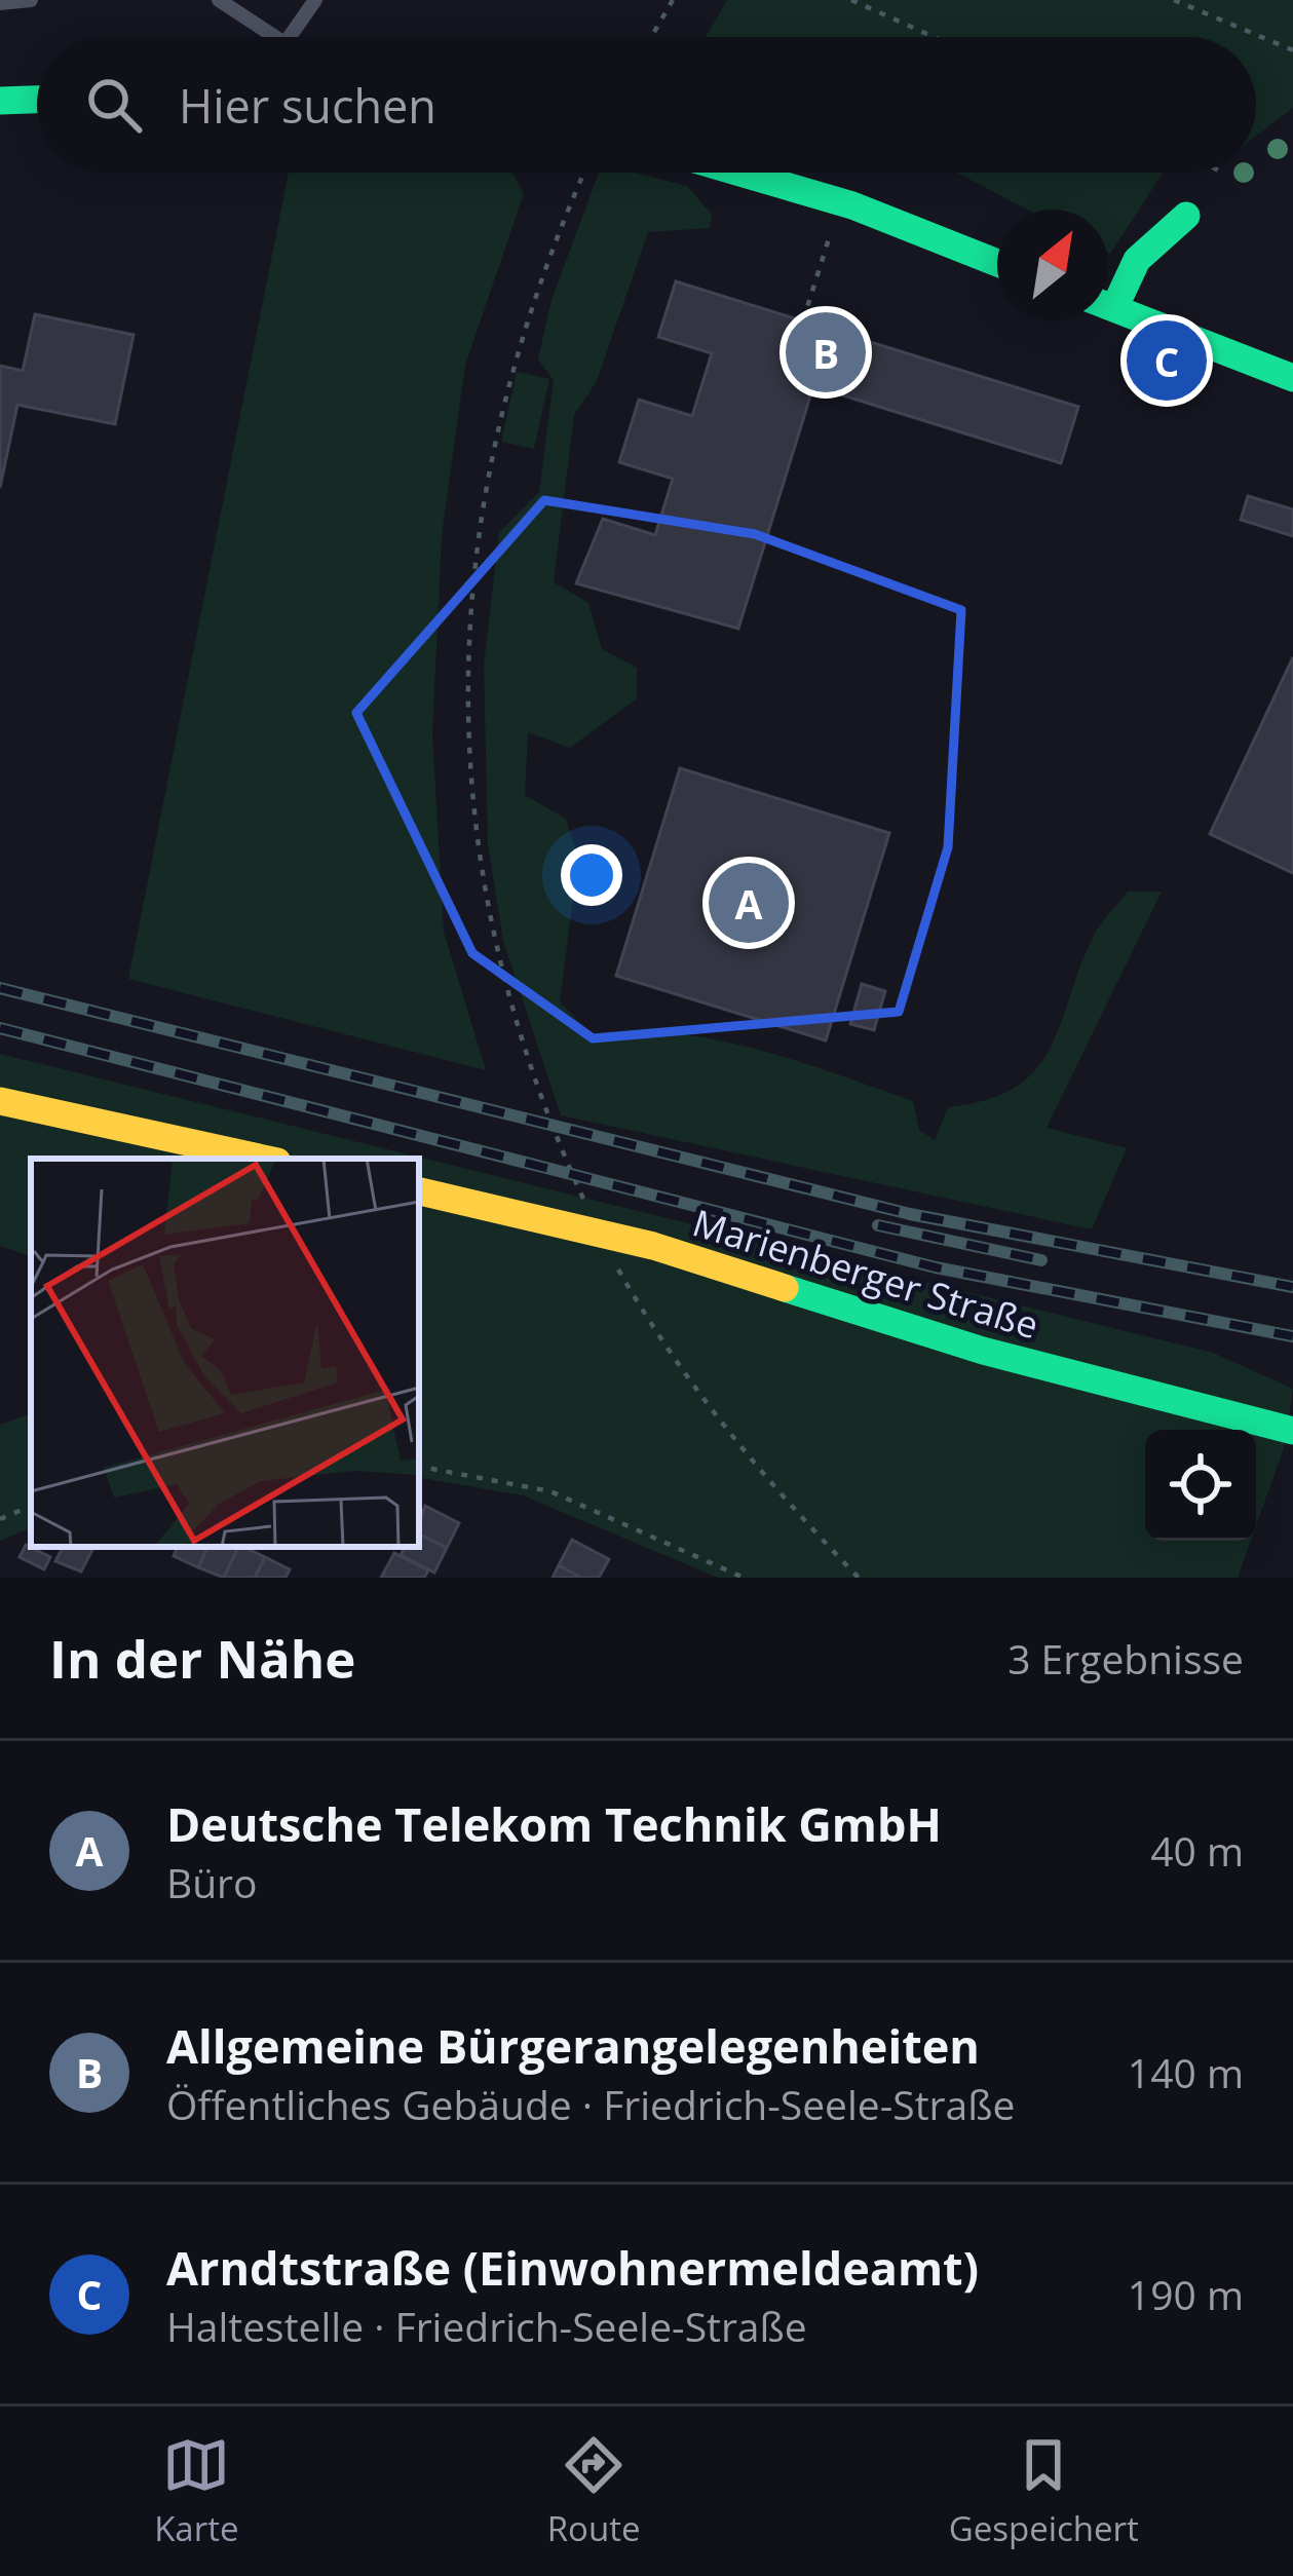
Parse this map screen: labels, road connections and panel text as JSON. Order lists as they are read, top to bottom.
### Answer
{
  "streets": {
    "street": ["Marienberger Straße"]
  },
  "north": "top right",
  "page": {
    "search": "Hier suchen",
    "pins": ["B", "C", "A"],
    "heading": ["In der Nähe", "3 Ergebnisse"],
    "list": [
      {
        "mark": "A",
        "name": "Deutsche Telekom Technik GmbH",
        "note": "Büro",
        "value": "40 m"
      },
      {
        "mark": "B",
        "name": "Allgemeine Bürgerangelegenheiten",
        "note": "Öffentliches Gebäude · Friedrich-Seele-Straße",
        "value": "140 m"
      },
      {
        "mark": "C",
        "name": "Arndtstraße (Einwohnermeldeamt)",
        "note": "Haltestelle · Friedrich-Seele-Straße",
        "value": "190 m"
      }
    ],
    "nav": ["Karte", "Route", "Gespeichert"]
  }
}
